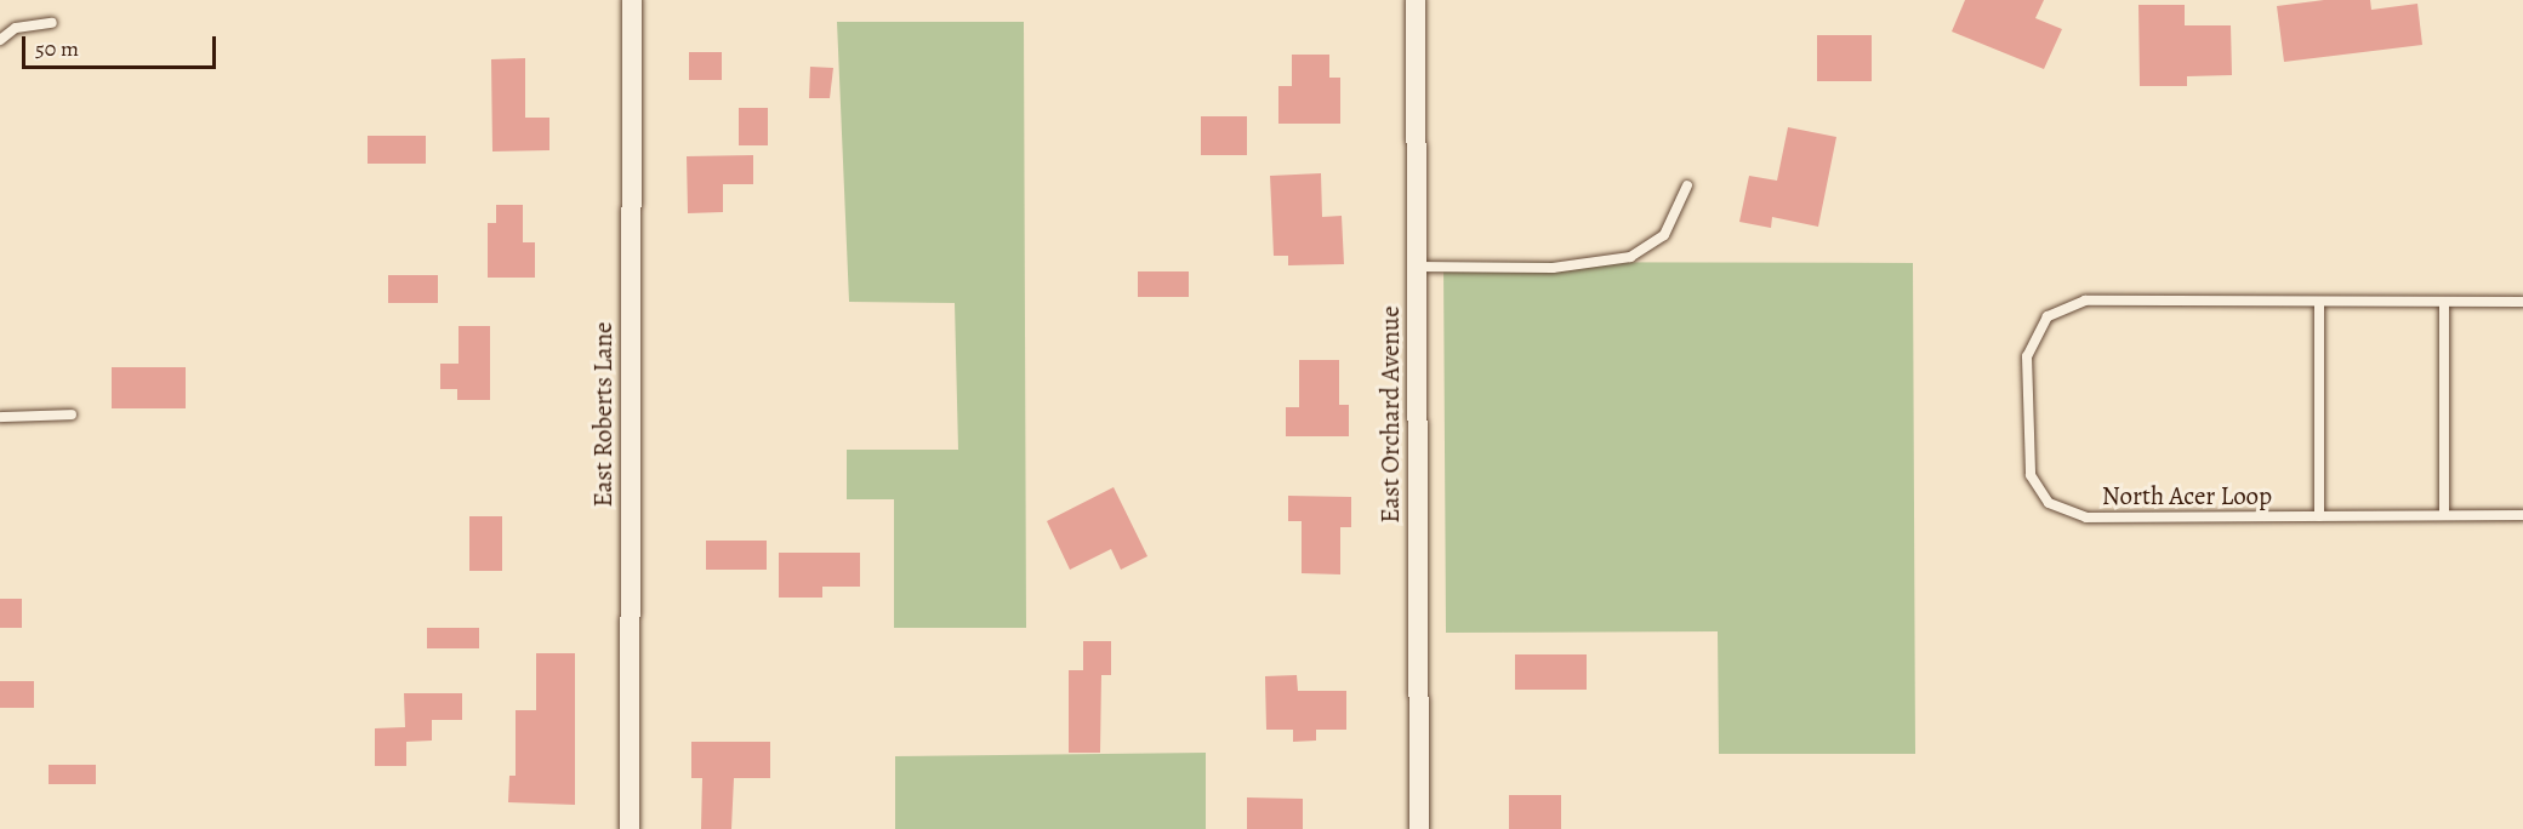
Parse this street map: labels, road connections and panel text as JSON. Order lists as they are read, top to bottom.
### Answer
{
  "streets": {
    "street": ["East Roberts Lane", "East Orchard Avenue"],
    "lane": ["North Acer Loop"]
  },
  "scale_bar": "50 m"
}
